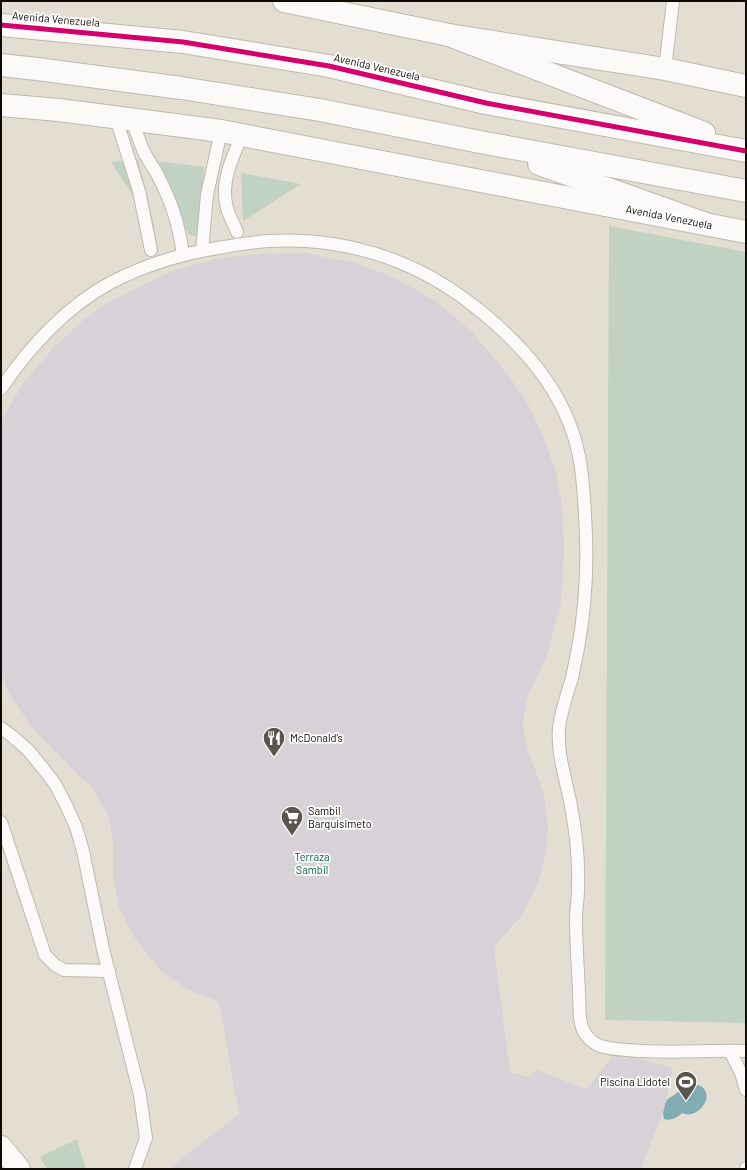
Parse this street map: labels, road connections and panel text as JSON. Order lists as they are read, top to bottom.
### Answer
{
  "streets": {
    "street": ["Avenida Venezuela"]
  },
  "parks": ["Terraza Sambil"],
  "places": {
    "restaurant": ["McDonald's"],
    "supermarket": ["Sambil Barquisimeto"],
    "sports": ["Piscina Lidotel"]
  }
}
